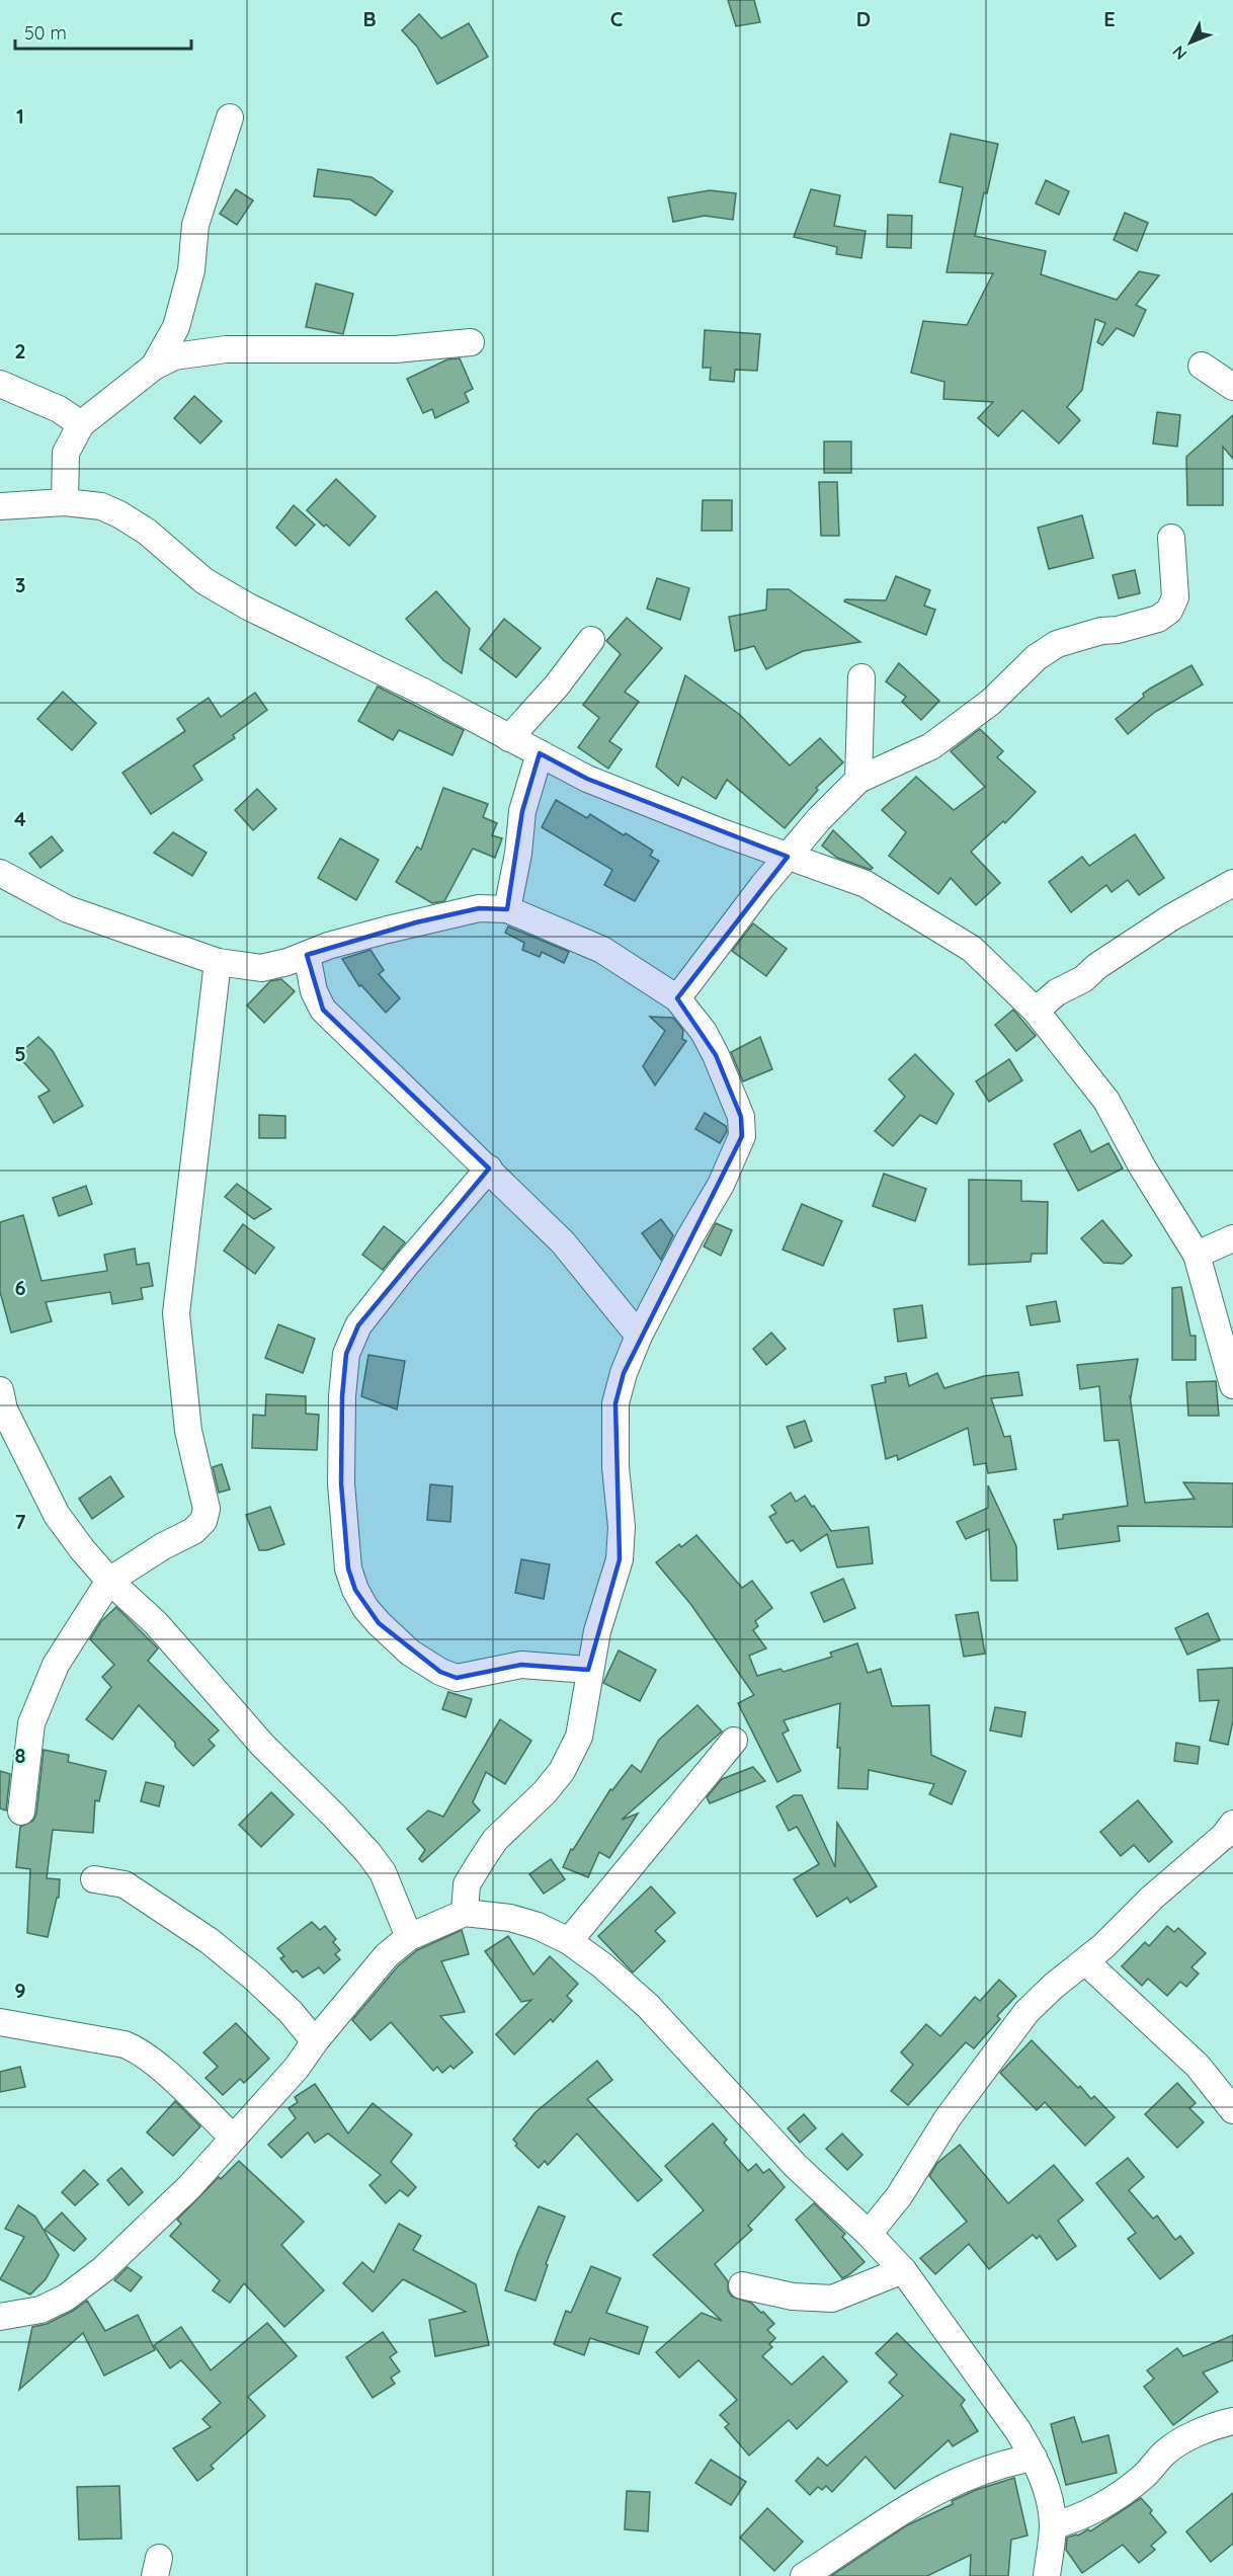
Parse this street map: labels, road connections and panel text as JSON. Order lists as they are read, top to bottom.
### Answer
{
  "scale_bar": "50 m",
  "north": "bottom left",
  "grid": {
    "columns": [
      "B",
      "C",
      "D",
      "E"
    ],
    "rows": [
      "1",
      "2",
      "3",
      "4",
      "5",
      "6",
      "7",
      "8",
      "9"
    ]
  }
}
